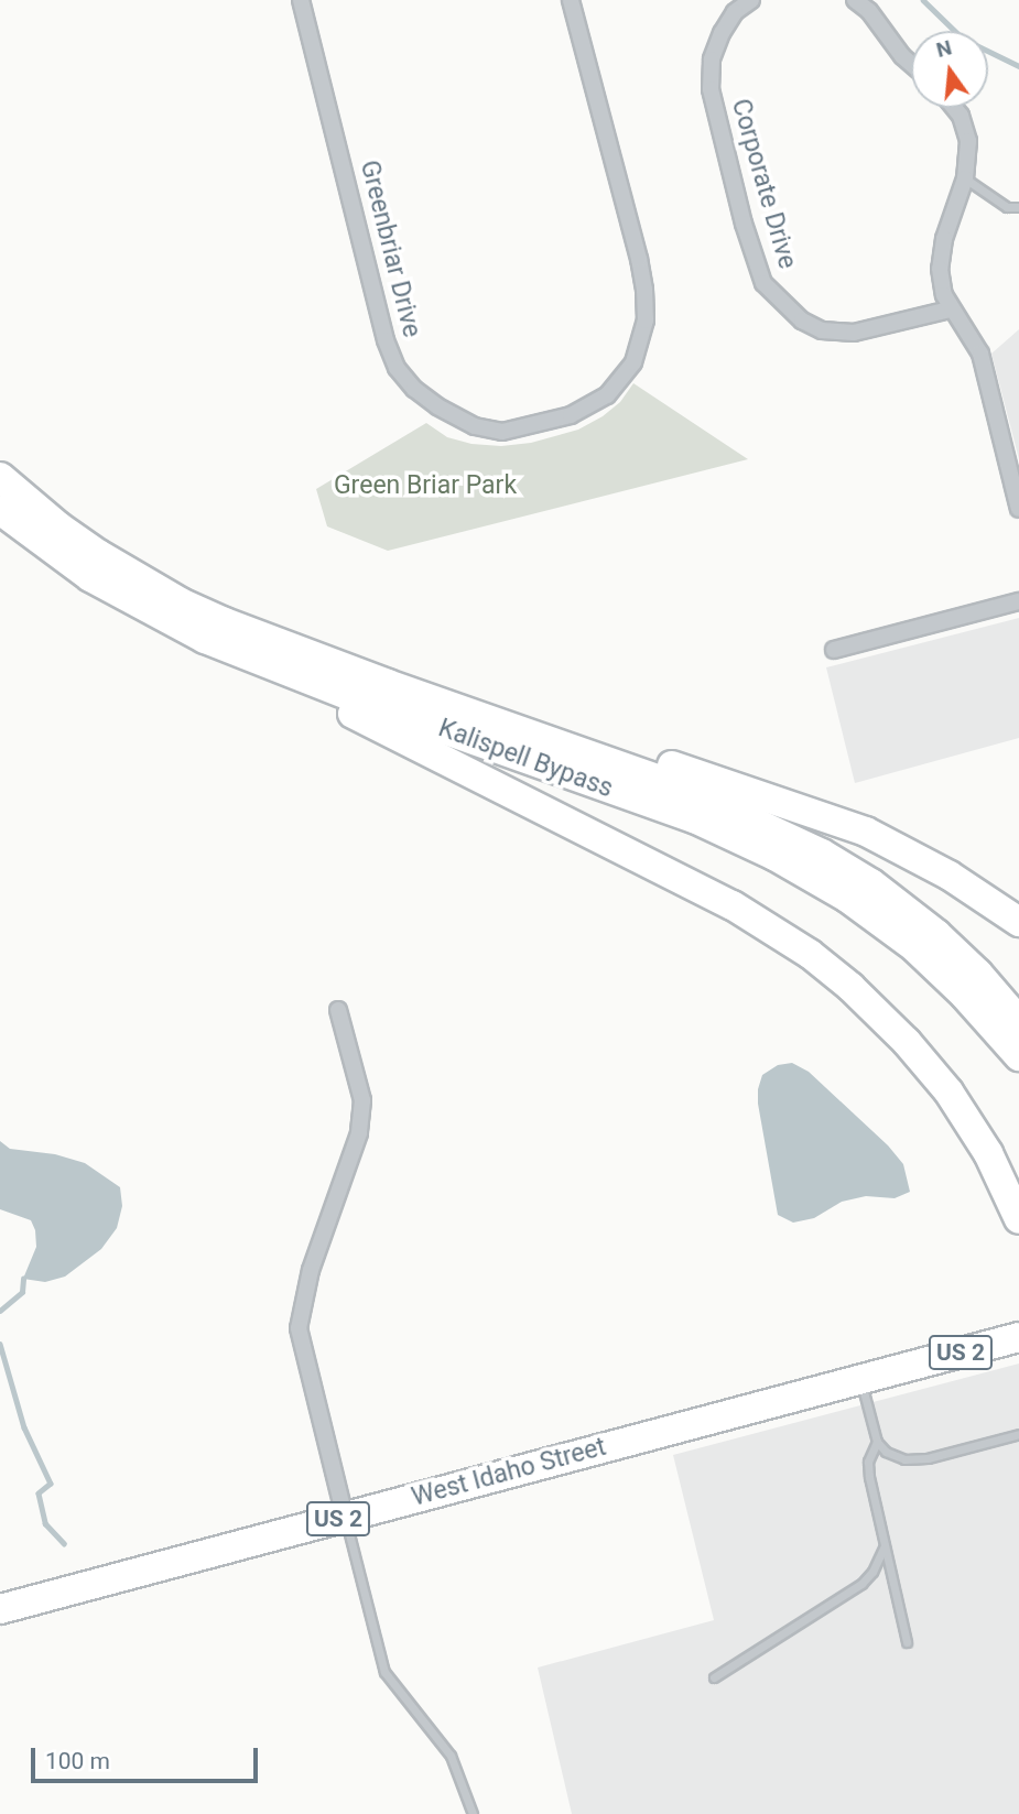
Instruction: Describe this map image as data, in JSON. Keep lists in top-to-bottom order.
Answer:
{
  "streets": {
    "highway": ["Kalispell Bypass", "US 2", "West Idaho Street"],
    "street": ["Corporate Drive", "Greenbriar Drive"]
  },
  "parks": ["Green Briar Park"],
  "scale_bar": "100 m",
  "north": "top"
}
